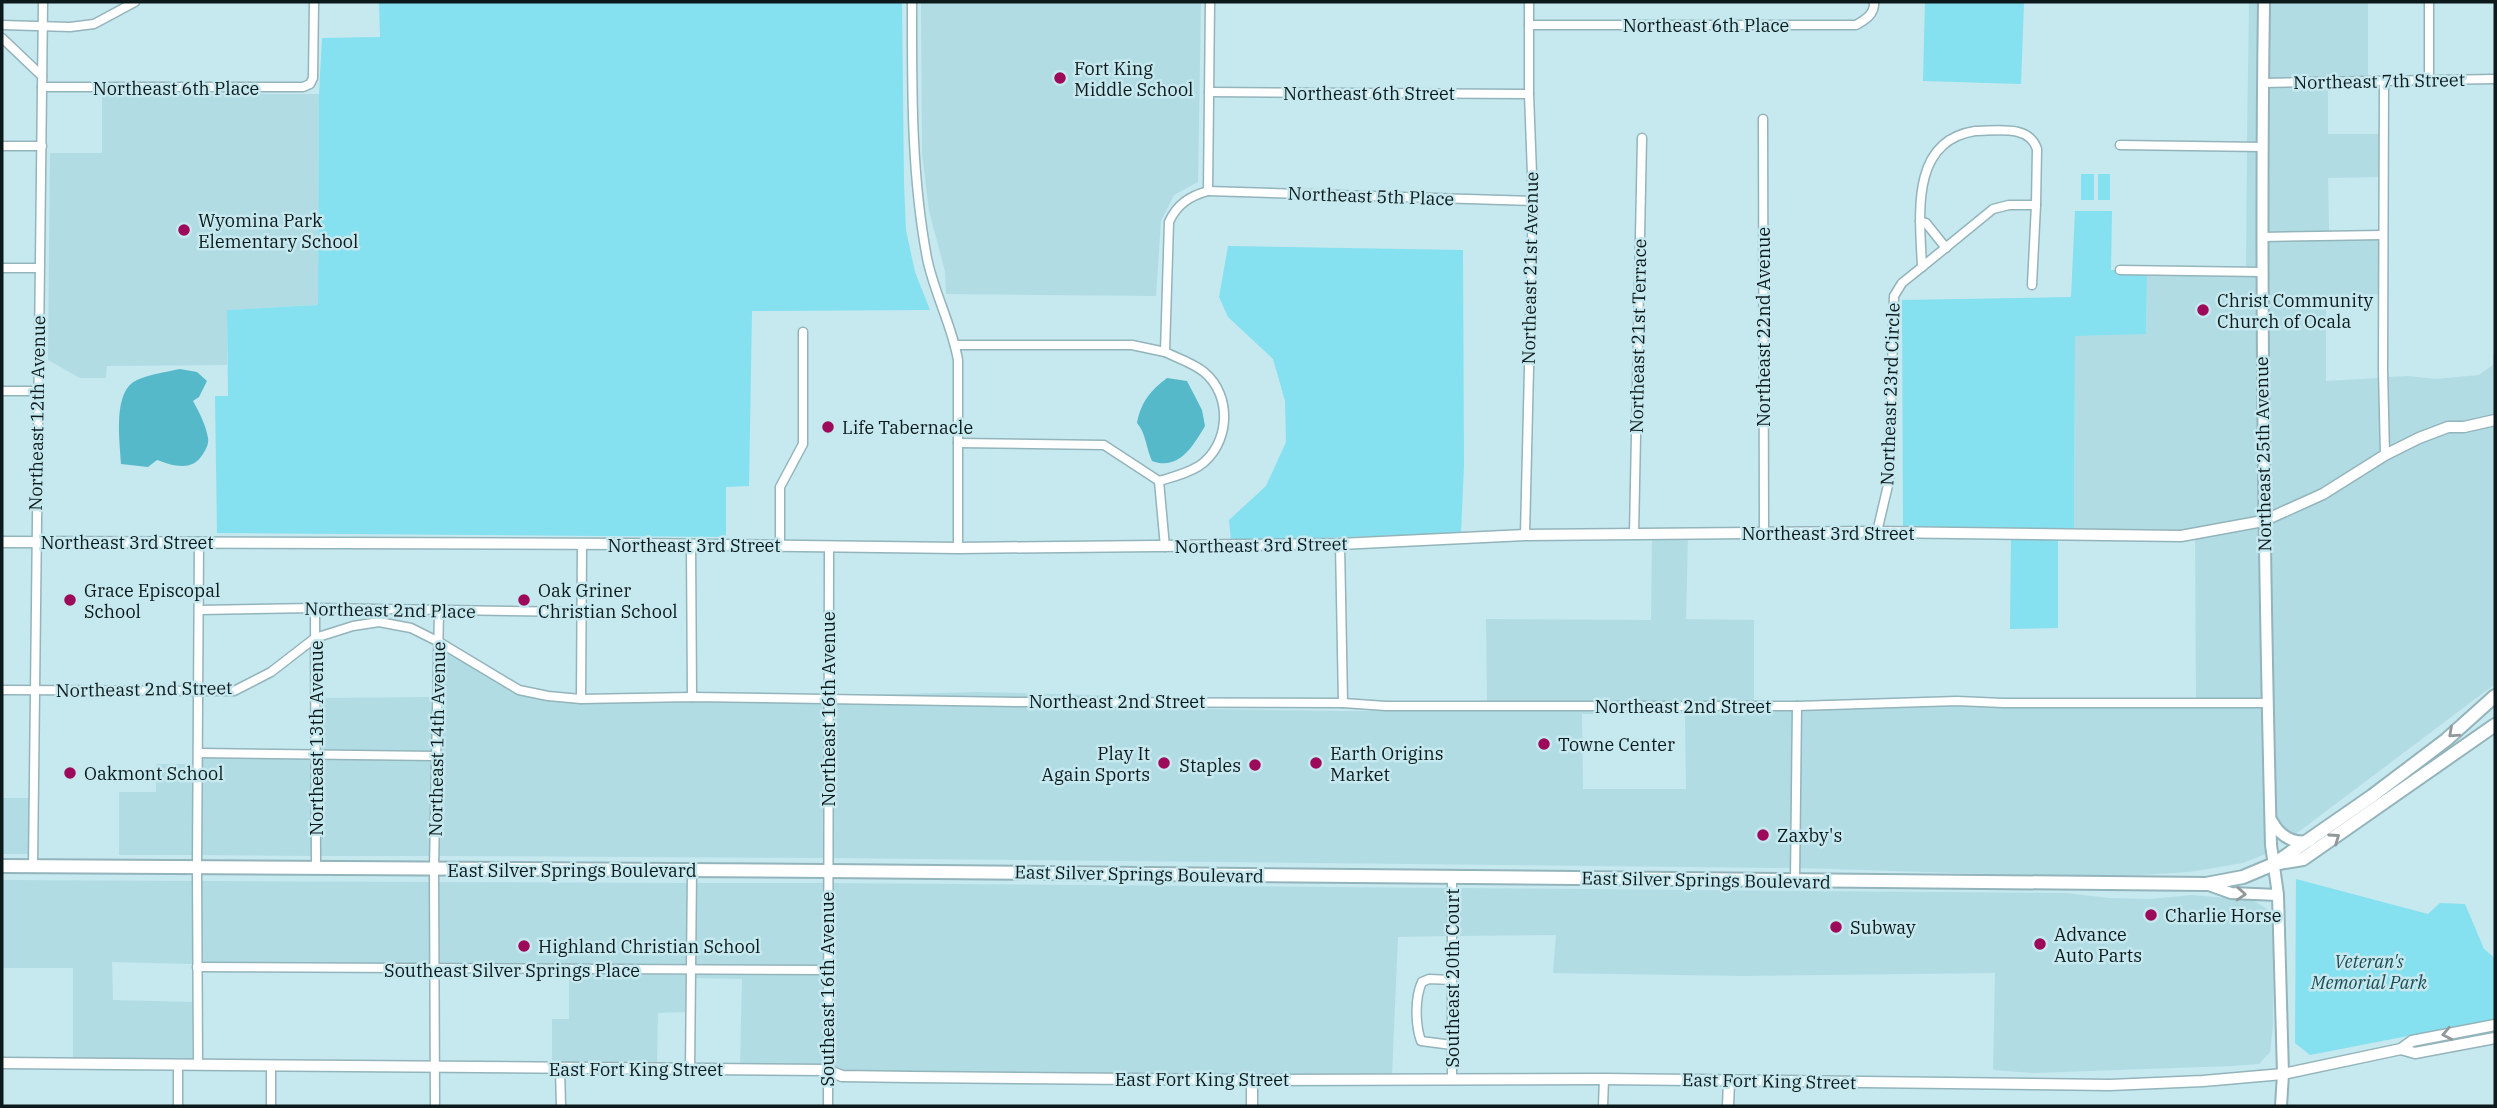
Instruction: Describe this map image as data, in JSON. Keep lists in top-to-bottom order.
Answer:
{
  "streets": {
    "main road": ["Northeast 25th Avenue", "East Silver Springs Boulevard"],
    "street": [
      "Northeast 6th Place",
      "Northeast 7th Street",
      "Northeast 6th Street",
      "Northeast 5th Place",
      "Northeast 21st Avenue",
      "Northeast 22nd Avenue",
      "Northeast 21st Terrace",
      "Northeast 23rd Circle",
      "Northeast 12th Avenue",
      "Northeast 3rd Street",
      "Northeast 2nd Place",
      "Northeast 2nd Street",
      "Northeast 16th Avenue",
      "Northeast 13th Avenue",
      "Northeast 14th Avenue",
      "Southeast Silver Springs Place",
      "Southeast 20th Court",
      "Southeast 16th Avenue",
      "East Fort King Street"
    ]
  },
  "crossings": [
    ["Northeast 6th Place", "Northeast 21st Avenue"],
    ["Northeast 6th Place", "Northeast 12th Avenue"],
    ["Northeast 7th Street", "Northeast 25th Avenue"],
    ["Northeast 6th Street", "Northeast 21st Avenue"],
    ["Northeast 5th Place", "Northeast 21st Avenue"],
    ["Northeast 21st Avenue", "Northeast 3rd Street"],
    ["Northeast 22nd Avenue", "Northeast 3rd Street"],
    ["Northeast 21st Terrace", "Northeast 3rd Street"],
    ["Northeast 23rd Circle", "Northeast 3rd Street"],
    ["Northeast 12th Avenue", "Northeast 3rd Street"],
    ["Northeast 12th Avenue", "Northeast 2nd Street"],
    ["Northeast 12th Avenue", "East Silver Springs Boulevard"],
    ["Northeast 25th Avenue", "Northeast 3rd Street"],
    ["Northeast 25th Avenue", "Northeast 2nd Street"],
    ["Northeast 25th Avenue", "East Silver Springs Boulevard"],
    ["Northeast 25th Avenue", "East Fort King Street"],
    ["Northeast 3rd Street", "Northeast 16th Avenue"],
    ["Northeast 2nd Place", "Northeast 13th Avenue"],
    ["Northeast 2nd Place", "Northeast 14th Avenue"],
    ["Northeast 2nd Street", "Northeast 16th Avenue"],
    ["Northeast 2nd Street", "Northeast 13th Avenue"],
    ["Northeast 2nd Street", "Northeast 14th Avenue"],
    ["Northeast 16th Avenue", "East Silver Springs Boulevard"],
    ["Northeast 16th Avenue", "Southeast 16th Avenue"],
    ["Northeast 13th Avenue", "East Silver Springs Boulevard"],
    ["Northeast 14th Avenue", "East Silver Springs Boulevard"],
    ["Northeast 14th Avenue", "Southeast Silver Springs Place"],
    ["Northeast 14th Avenue", "East Fort King Street"],
    ["East Silver Springs Boulevard", "Southeast 20th Court"],
    ["East Silver Springs Boulevard", "Southeast 16th Avenue"],
    ["Southeast Silver Springs Place", "Southeast 16th Avenue"],
    ["Southeast 20th Court", "East Fort King Street"],
    ["Southeast 16th Avenue", "East Fort King Street"]
  ],
  "parks": ["Veteran's Memorial Park"],
  "places": [
    "Fort King Middle School",
    "Wyomina Park Elementary School",
    "Christ Community Church of Ocala",
    "Life Tabernacle",
    "Grace Episcopal School",
    "Oak Griner Christian School",
    "Towne Center",
    "Play It Again Sports",
    "Earth Origins Market",
    "Staples",
    "Oakmont School",
    "Zaxby's",
    "Charlie Horse",
    "Subway",
    "Advance Auto Parts",
    "Highland Christian School"
  ]
}
